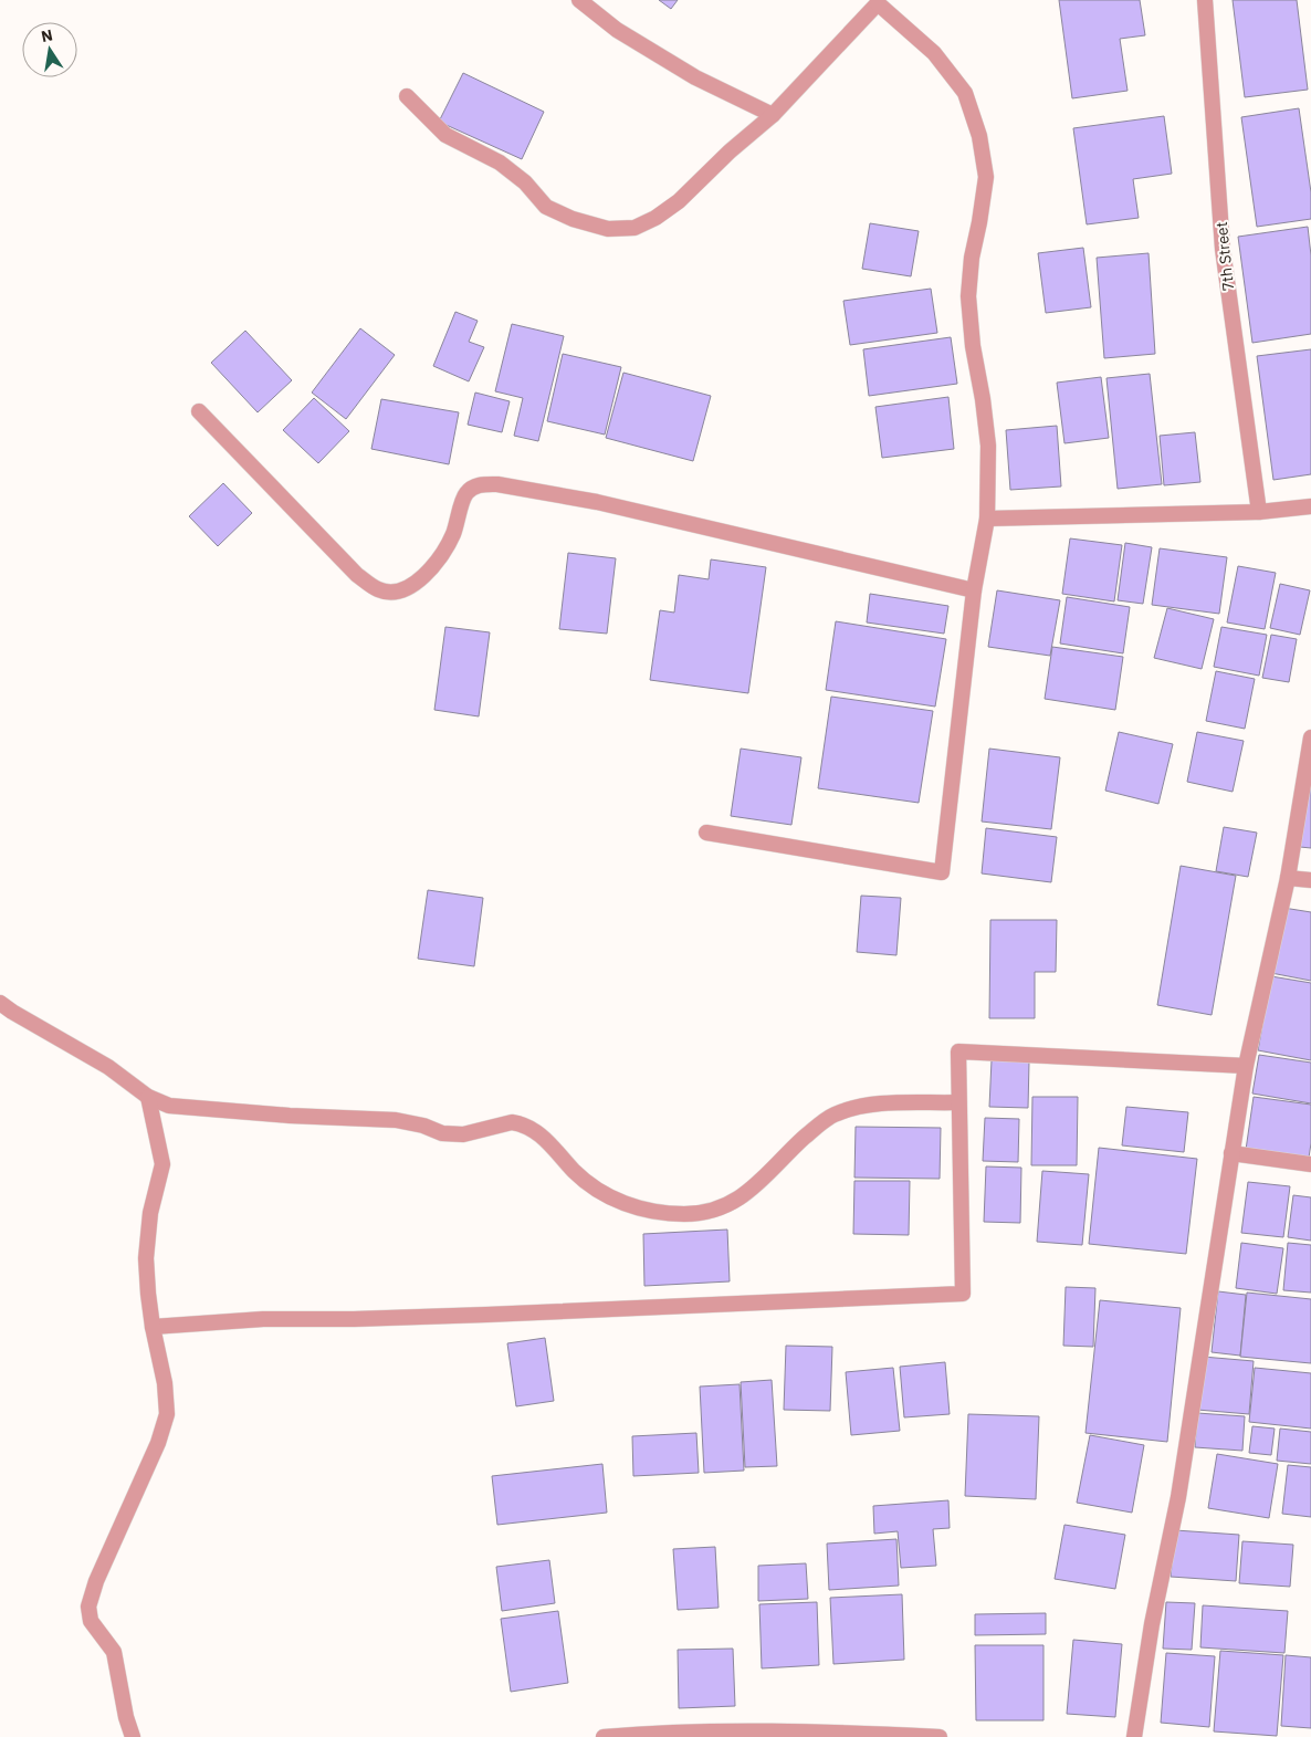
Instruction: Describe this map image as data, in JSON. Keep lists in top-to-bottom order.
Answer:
{
  "streets": {
    "street": ["7th Street"]
  },
  "north": "top"
}
